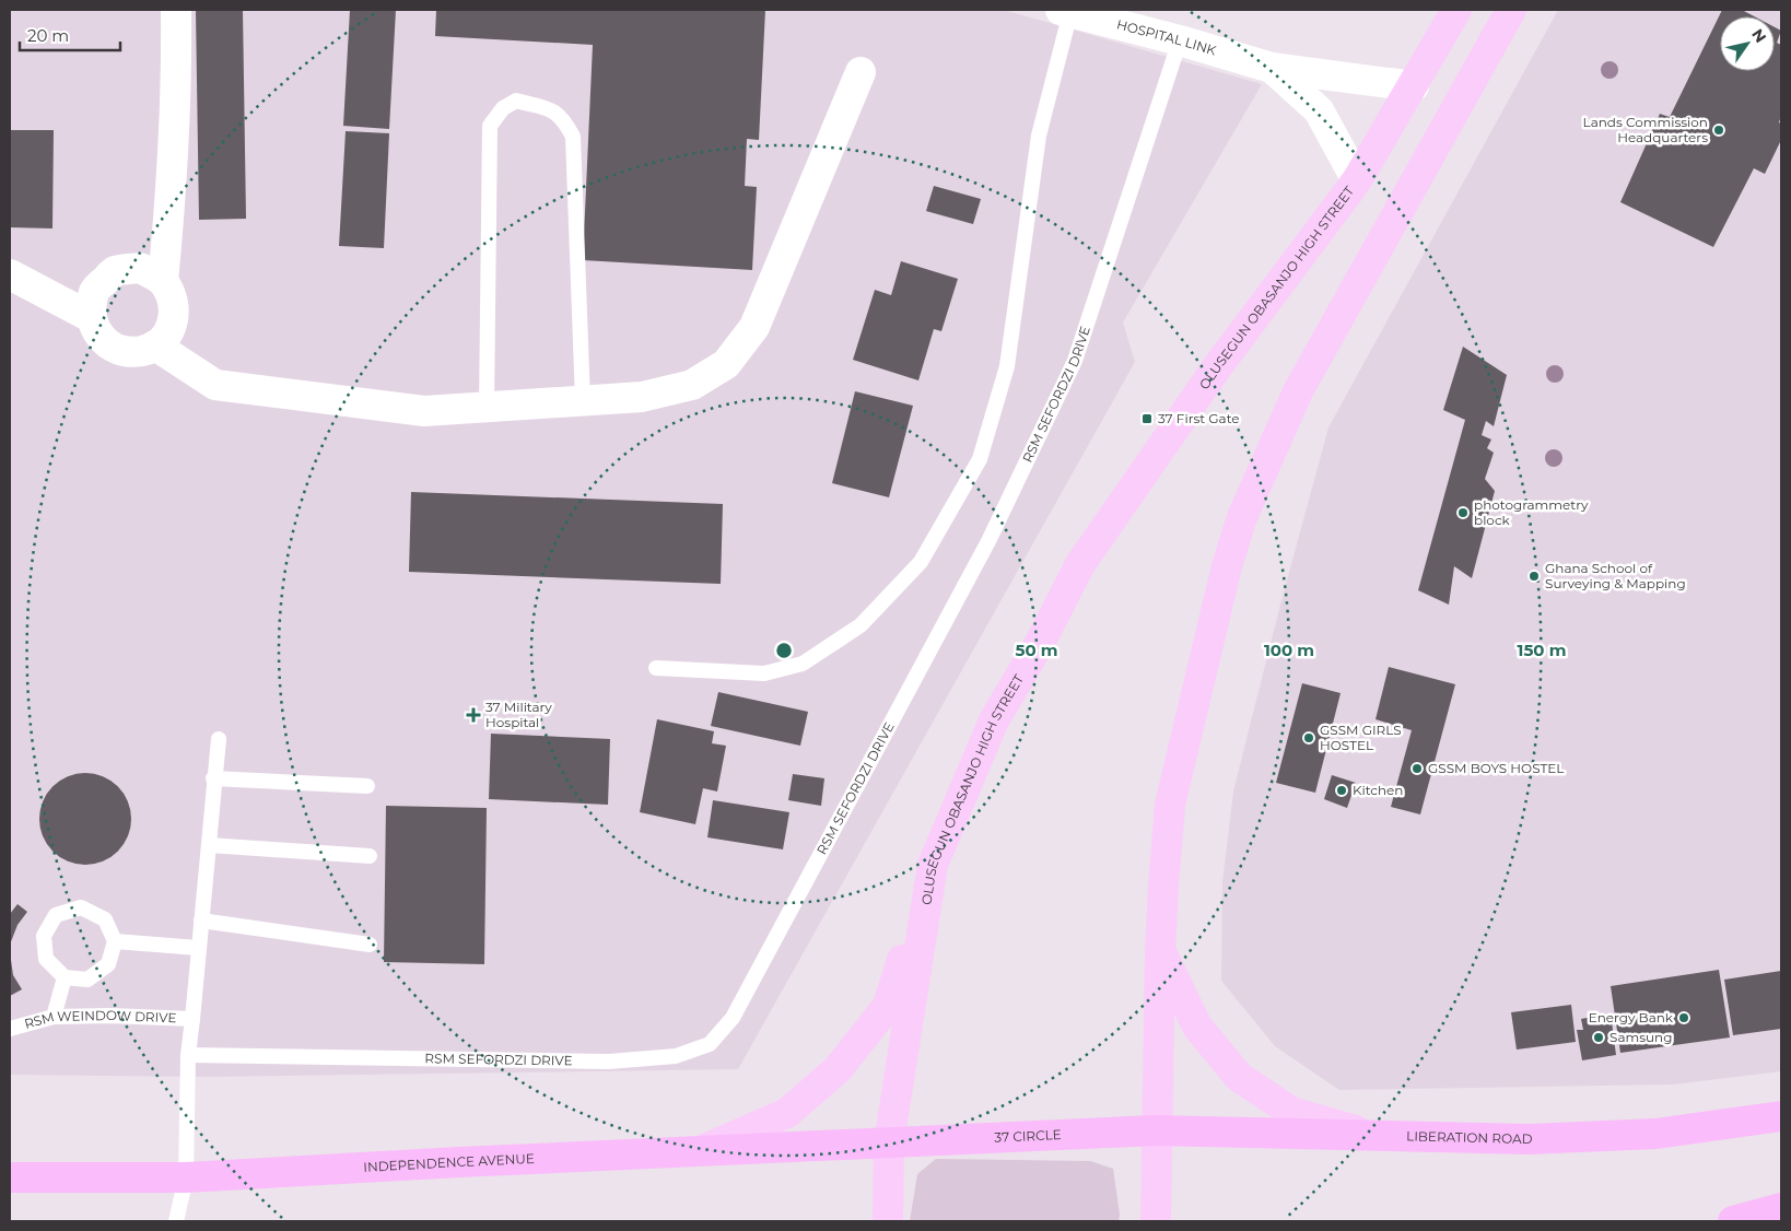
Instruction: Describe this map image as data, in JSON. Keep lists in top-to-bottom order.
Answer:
{
  "streets": {
    "highway": ["37 CIRCLE", "LIBERATION ROAD", "INDEPENDENCE AVENUE"],
    "main road": ["OLUSEGUN OBASANJO HIGH STREET"],
    "street": ["HOSPITAL LINK"],
    "lane": ["RSM SEFORDZI DRIVE", "RSM WEINDOW DRIVE"]
  },
  "crossings": [
    ["HOSPITAL LINK", "OLUSEGUN OBASANJO HIGH STREET"],
    ["HOSPITAL LINK", "RSM SEFORDZI DRIVE"],
    ["OLUSEGUN OBASANJO HIGH STREET", "37 CIRCLE"],
    ["OLUSEGUN OBASANJO HIGH STREET", "INDEPENDENCE AVENUE"],
    ["37 CIRCLE", "LIBERATION ROAD"],
    ["37 CIRCLE", "INDEPENDENCE AVENUE"]
  ],
  "places": {
    "other": [
      "Lands Commission Headquarters",
      "photogrammetry block",
      "Ghana School of Surveying & Mapping",
      "GSSM GIRLS HOSTEL",
      "GSSM BOYS HOSTEL",
      "Kitchen",
      "Energy Bank",
      "Samsung"
    ],
    "transit": ["37 First Gate"],
    "health": ["37 Military Hospital"]
  },
  "scale_bar": "20 m",
  "north": "top right",
  "rings": ["50 m", "100 m", "150 m"]
}
